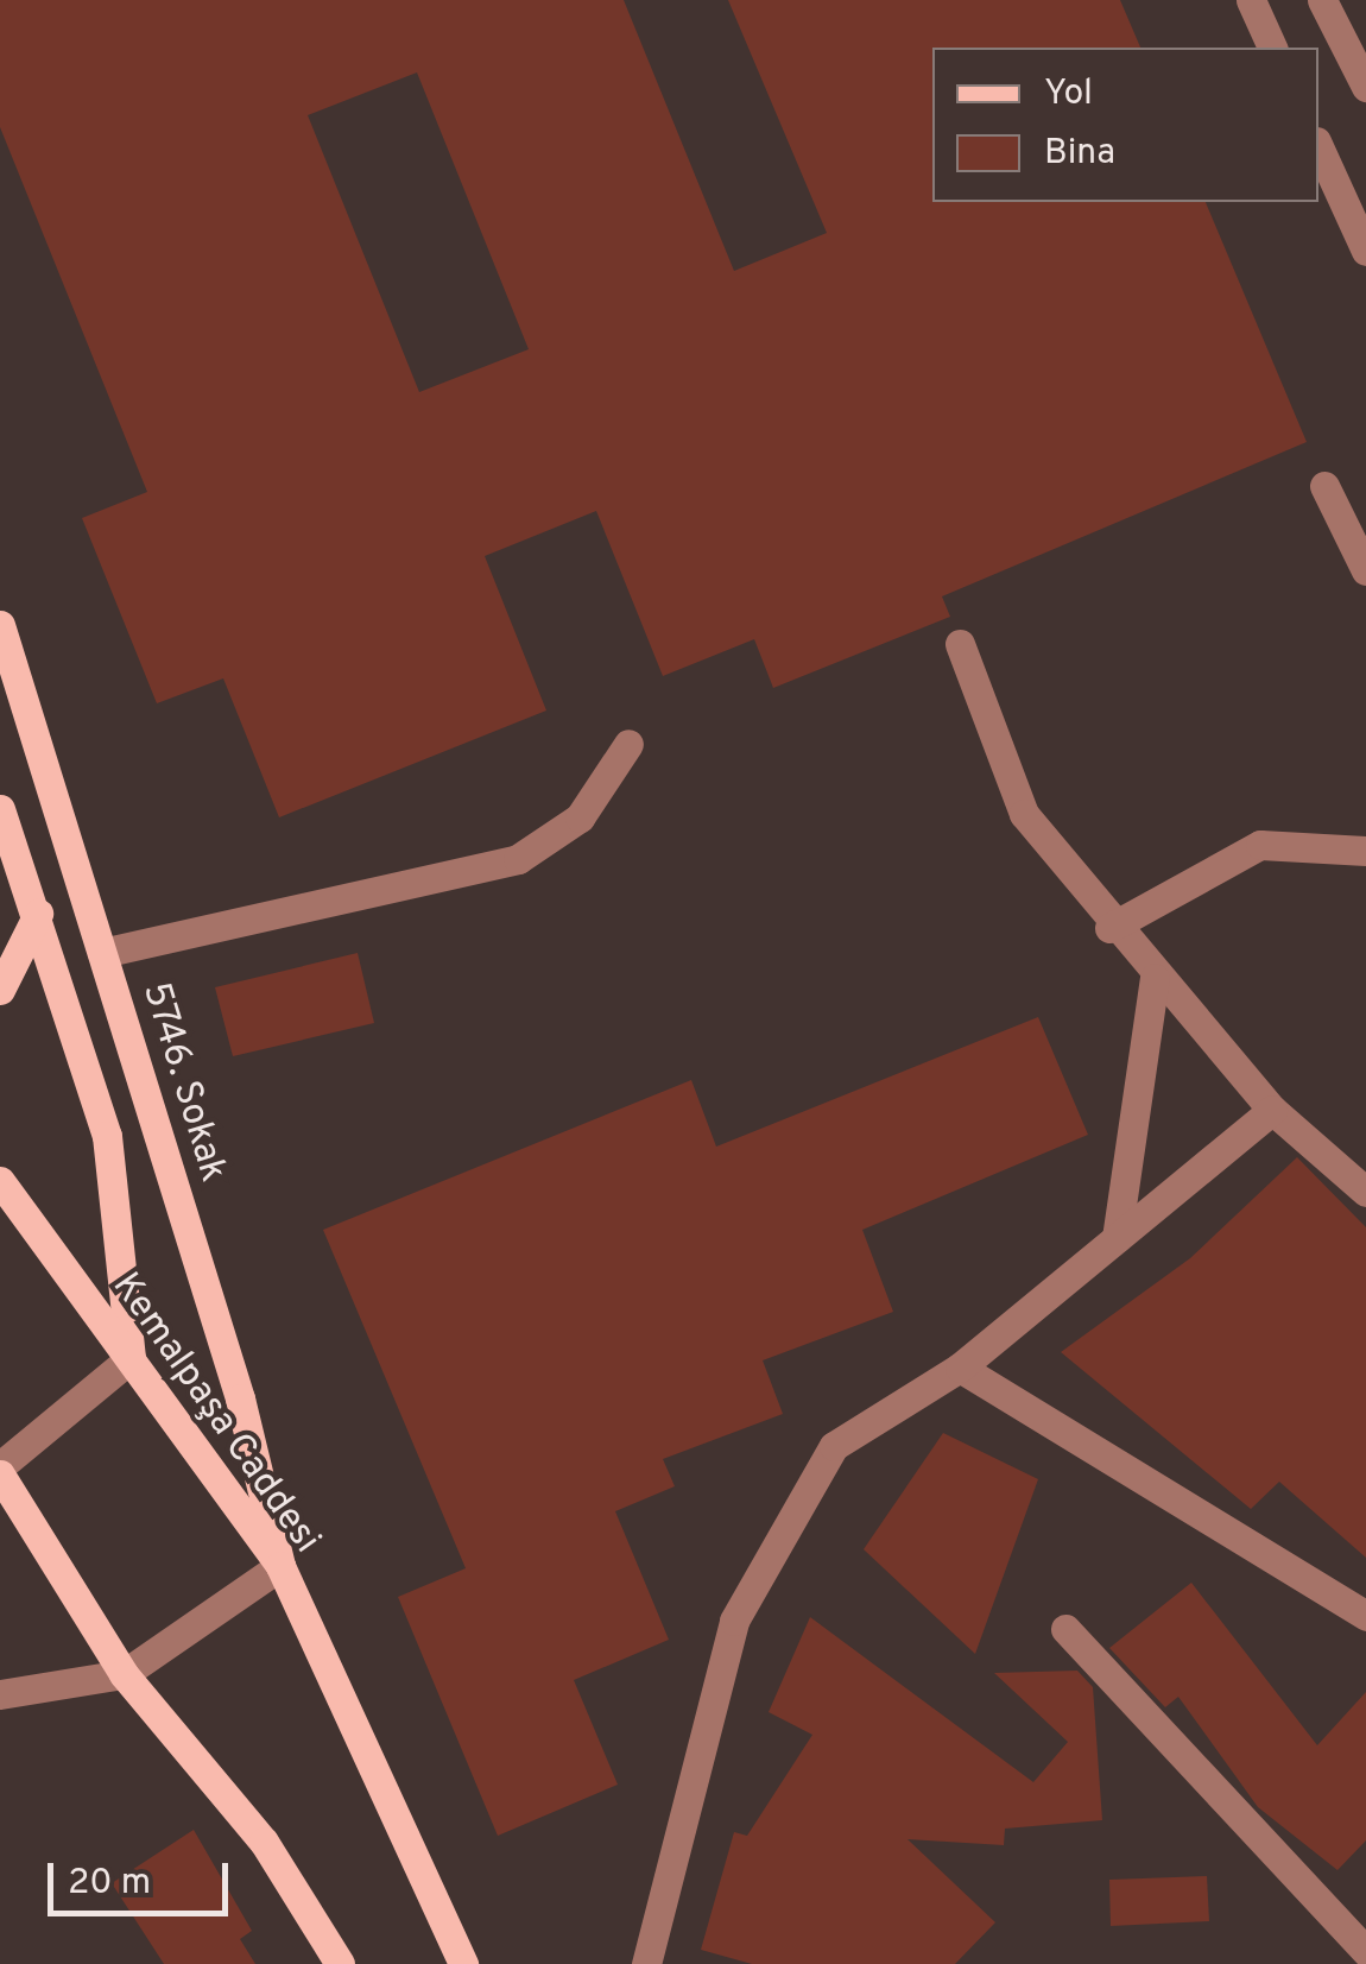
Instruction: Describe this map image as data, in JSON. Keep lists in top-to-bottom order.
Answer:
{
  "streets": {
    "main road": ["5746. Sokak", "Kemalpaşa Caddesi"]
  },
  "crossings": [
    ["5746. Sokak", "Kemalpaşa Caddesi"]
  ],
  "legend": ["Yol", "Bina"],
  "scale_bar": "20 m"
}
